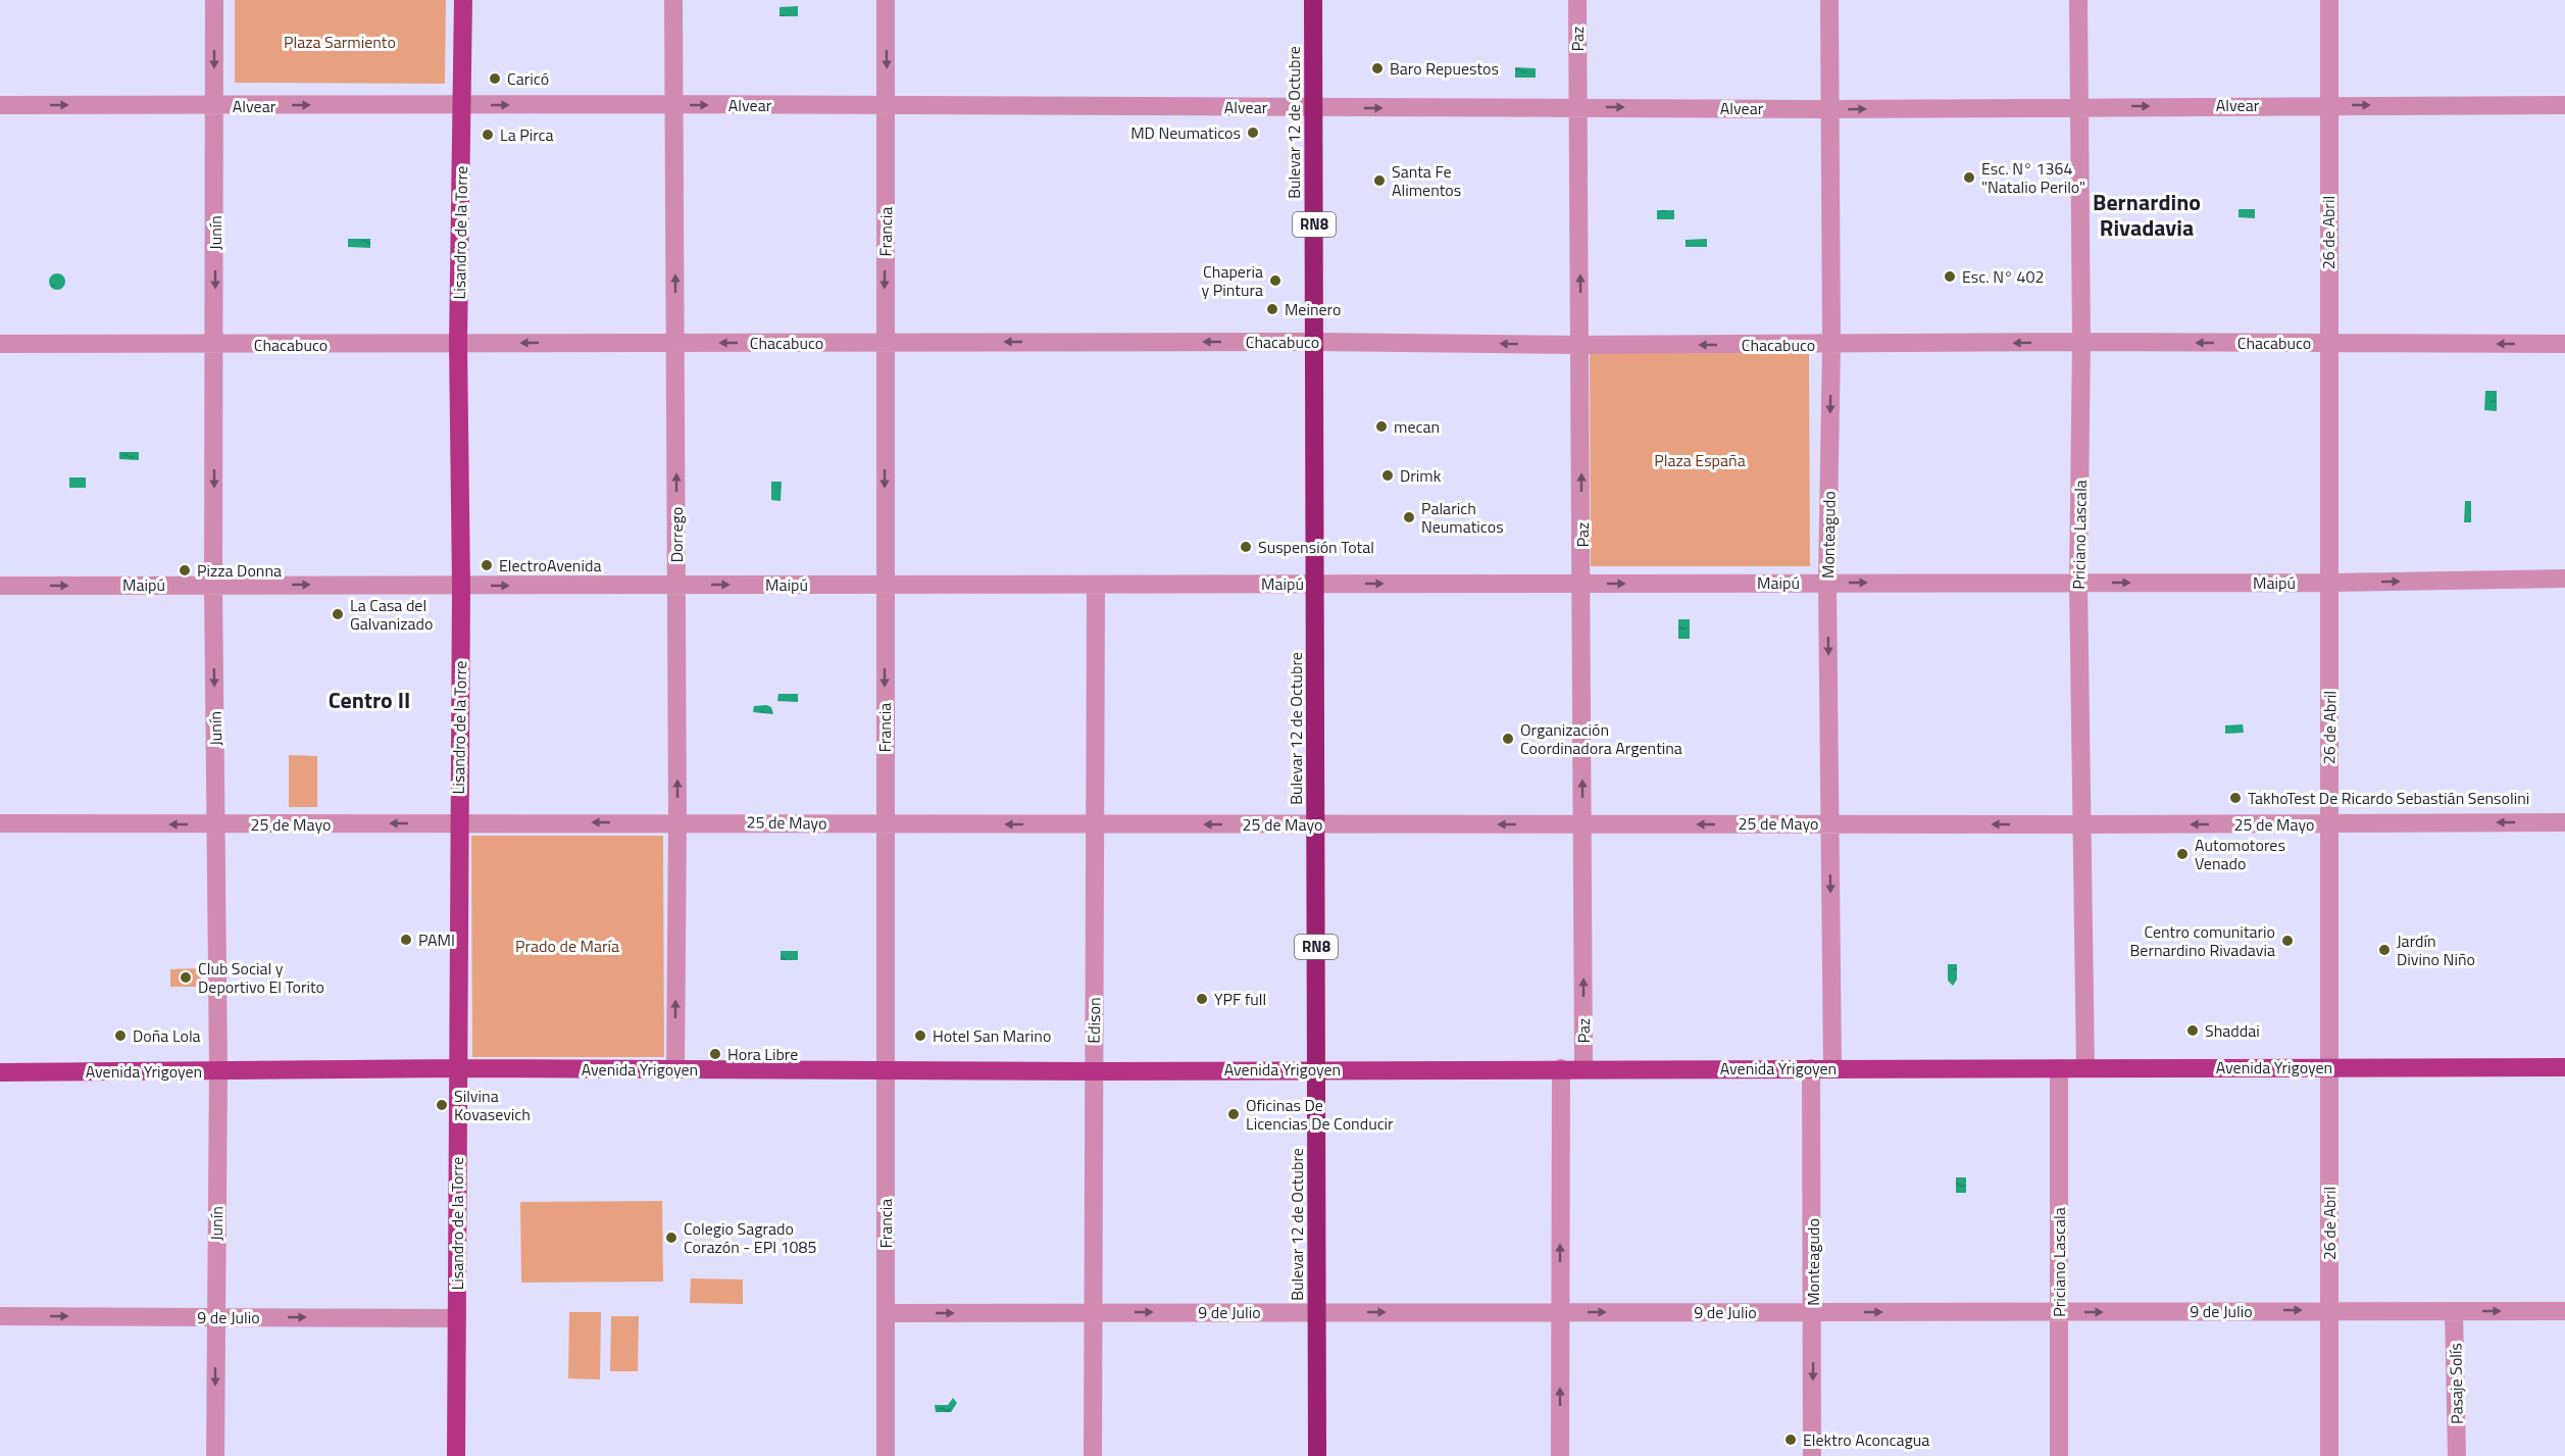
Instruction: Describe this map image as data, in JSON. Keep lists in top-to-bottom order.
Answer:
{
  "streets": {
    "highway": ["Bulevar 12 de Octubre", "RN8"],
    "main road": ["Lisandro de la Torre", "Avenida Yrigoyen"],
    "street": [
      "Paz",
      "Alvear",
      "Francia",
      "Junín",
      "26 de Abril",
      "Chacabuco",
      "Dorrego",
      "Monteagudo",
      "Priciano Lascala",
      "Maipú",
      "25 de Mayo",
      "Edison",
      "9 de Julio",
      "Pasaje Solís"
    ]
  },
  "crossings": [
    ["Paz", "Alvear"],
    ["Paz", "Chacabuco"],
    ["Paz", "Maipú"],
    ["Paz", "25 de Mayo"],
    ["Paz", "Avenida Yrigoyen"],
    ["Alvear", "Bulevar 12 de Octubre"],
    ["Alvear", "Francia"],
    ["Alvear", "Junín"],
    ["Alvear", "Lisandro de la Torre"],
    ["Alvear", "26 de Abril"],
    ["Alvear", "Dorrego"],
    ["Alvear", "Monteagudo"],
    ["Alvear", "Priciano Lascala"],
    ["Bulevar 12 de Octubre", "Chacabuco"],
    ["Bulevar 12 de Octubre", "Maipú"],
    ["Bulevar 12 de Octubre", "25 de Mayo"],
    ["Bulevar 12 de Octubre", "Avenida Yrigoyen"],
    ["Bulevar 12 de Octubre", "9 de Julio"],
    ["Francia", "Chacabuco"],
    ["Francia", "Maipú"],
    ["Francia", "25 de Mayo"],
    ["Francia", "Avenida Yrigoyen"],
    ["Francia", "9 de Julio"],
    ["Junín", "Chacabuco"],
    ["Junín", "Maipú"],
    ["Junín", "25 de Mayo"],
    ["Junín", "Avenida Yrigoyen"],
    ["Junín", "9 de Julio"],
    ["Lisandro de la Torre", "Chacabuco"],
    ["Lisandro de la Torre", "Maipú"],
    ["Lisandro de la Torre", "25 de Mayo"],
    ["Lisandro de la Torre", "Avenida Yrigoyen"],
    ["Lisandro de la Torre", "9 de Julio"],
    ["26 de Abril", "Chacabuco"],
    ["26 de Abril", "Maipú"],
    ["26 de Abril", "25 de Mayo"],
    ["26 de Abril", "Avenida Yrigoyen"],
    ["26 de Abril", "9 de Julio"],
    ["Chacabuco", "Dorrego"],
    ["Chacabuco", "Monteagudo"],
    ["Chacabuco", "Priciano Lascala"],
    ["Dorrego", "Maipú"],
    ["Dorrego", "25 de Mayo"],
    ["Dorrego", "Avenida Yrigoyen"],
    ["Monteagudo", "Maipú"],
    ["Monteagudo", "25 de Mayo"],
    ["Monteagudo", "Avenida Yrigoyen"],
    ["Monteagudo", "9 de Julio"],
    ["Priciano Lascala", "Maipú"],
    ["Priciano Lascala", "25 de Mayo"],
    ["Priciano Lascala", "Avenida Yrigoyen"],
    ["Priciano Lascala", "9 de Julio"],
    ["Maipú", "Edison"],
    ["25 de Mayo", "Edison"],
    ["Edison", "Avenida Yrigoyen"],
    ["Edison", "9 de Julio"],
    ["9 de Julio", "Pasaje Solís"]
  ],
  "one_way": [
    "Paz",
    "Alvear",
    "Francia",
    "Junín",
    "Chacabuco",
    "Dorrego",
    "Monteagudo",
    "Maipú",
    "25 de Mayo",
    "9 de Julio"
  ],
  "districts": ["Bernardino Rivadavia", "Centro II"],
  "parks": ["Plaza Sarmiento", "Plaza España", "Prado de María"],
  "places": [
    "Baro Repuestos",
    "Caricó",
    "MD Neumaticos",
    "La Pirca",
    "Esc. N° 1364 \"Natalio Perilo\"",
    "Santa Fe Alimentos",
    "Esc. N° 402",
    "Chaperia y Pintura",
    "Meinero",
    "mecan",
    "Drimk",
    "Palarich Neumaticos",
    "Suspensión Total",
    "ElectroAvenida",
    "Pizza Donna",
    "La Casa del Galvanizado",
    "Organización Coordinadora Argentina",
    "TakhoTest De Ricardo Sebastián Sensolini",
    "Automotores Venado",
    "PAMI",
    "Centro comunitario Bernardino Rivadavia",
    "Jardín Divino Niño",
    "Club Social y Deportivo El Torito",
    "YPF full",
    "Shaddai",
    "Doña Lola",
    "Hotel San Marino",
    "Hora Libre",
    "Silvina Kovasevich",
    "Oficinas De Licencias De Conducir",
    "Colegio Sagrado Corazón - EPI 1085",
    "Elektro Aconcagua"
  ]
}
